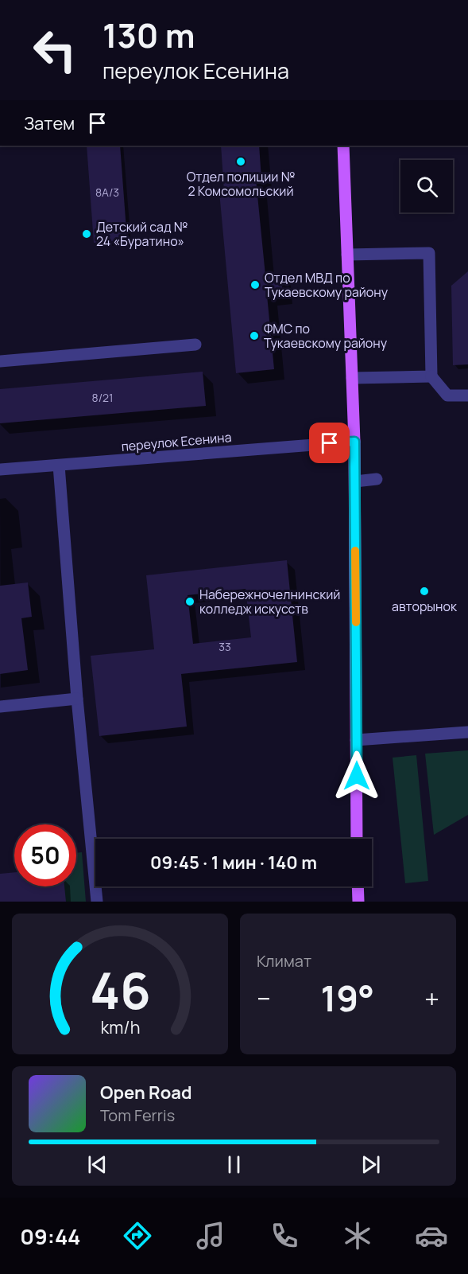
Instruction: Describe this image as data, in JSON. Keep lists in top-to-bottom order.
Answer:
{
  "streets": {
    "street": ["переулок Есенина"]
  },
  "places": [
    "Отдел полиции № 2 Комсомольский",
    "Детский сад № 24 «Буратино»",
    "Отдел МВД по Тукаевскому району",
    "ФМС по Тукаевскому району",
    "авторынок",
    "Набережночелнинский колледж искусств"
  ],
  "house_numbers": ["8А/3", "8/21", "33"],
  "page": {
    "turn": ["130 m", "переулок Есенина"],
    "then": "Затем",
    "limit": "50",
    "trip": "09:45 · 1 мин · 140 m",
    "tile": "Климат",
    "heat": ["−", "19°", "+"],
    "song": ["Open Road", "Tom Ferris"],
    "tabs": "09:44",
    "gauge": ["46", "km/h"]
  }
}
